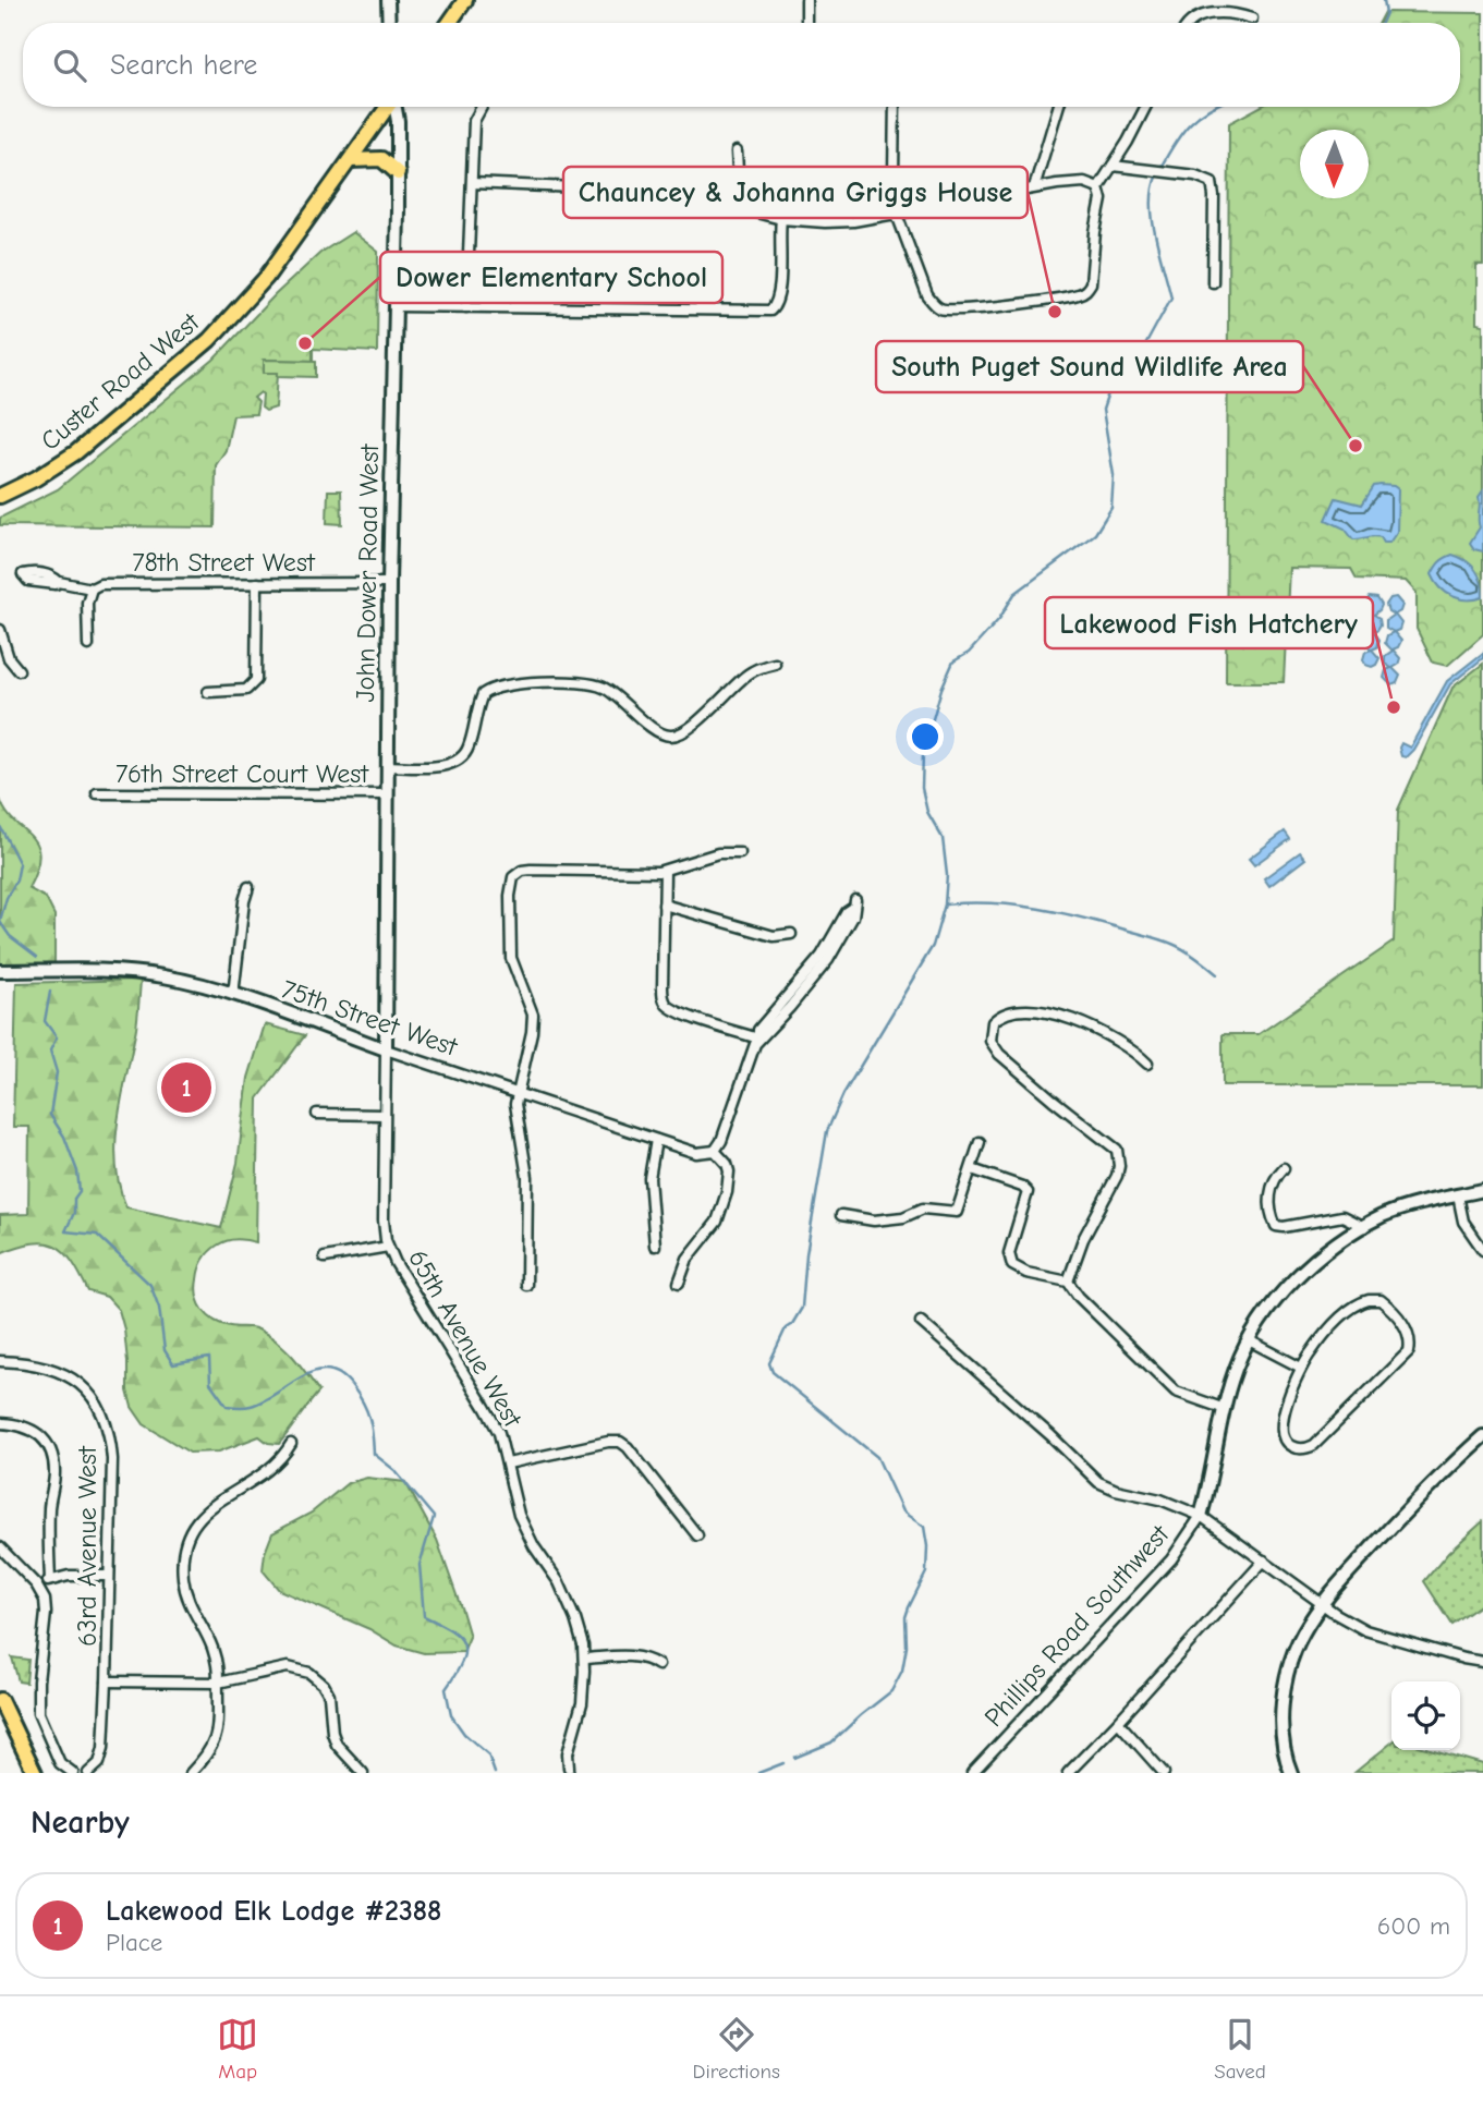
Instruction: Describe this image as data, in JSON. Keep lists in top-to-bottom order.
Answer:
{
  "streets": {
    "main road": ["Custer Road West"],
    "street": [
      "78th Street West",
      "John Dower Road West",
      "76th Street Court West",
      "75th Street West",
      "65th Avenue West",
      "63rd Avenue West",
      "Phillips Road Southwest"
    ]
  },
  "crossings": [
    ["78th Street West", "John Dower Road West"],
    ["John Dower Road West", "76th Street Court West"],
    ["John Dower Road West", "75th Street West"],
    ["John Dower Road West", "65th Avenue West"],
    ["75th Street West", "65th Avenue West"]
  ],
  "places": [
    "Chauncey & Johanna Griggs House",
    "Dower Elementary School",
    "South Puget Sound Wildlife Area",
    "Lakewood Fish Hatchery"
  ],
  "north": "bottom",
  "page": {
    "search": "Search here",
    "pins": "1",
    "heading": "Nearby",
    "list": [
      {
        "mark": "1",
        "name": "Lakewood Elk Lodge #2388",
        "note": "Place",
        "value": "600 m"
      }
    ],
    "nav": ["Map", "Directions", "Saved"]
  }
}
